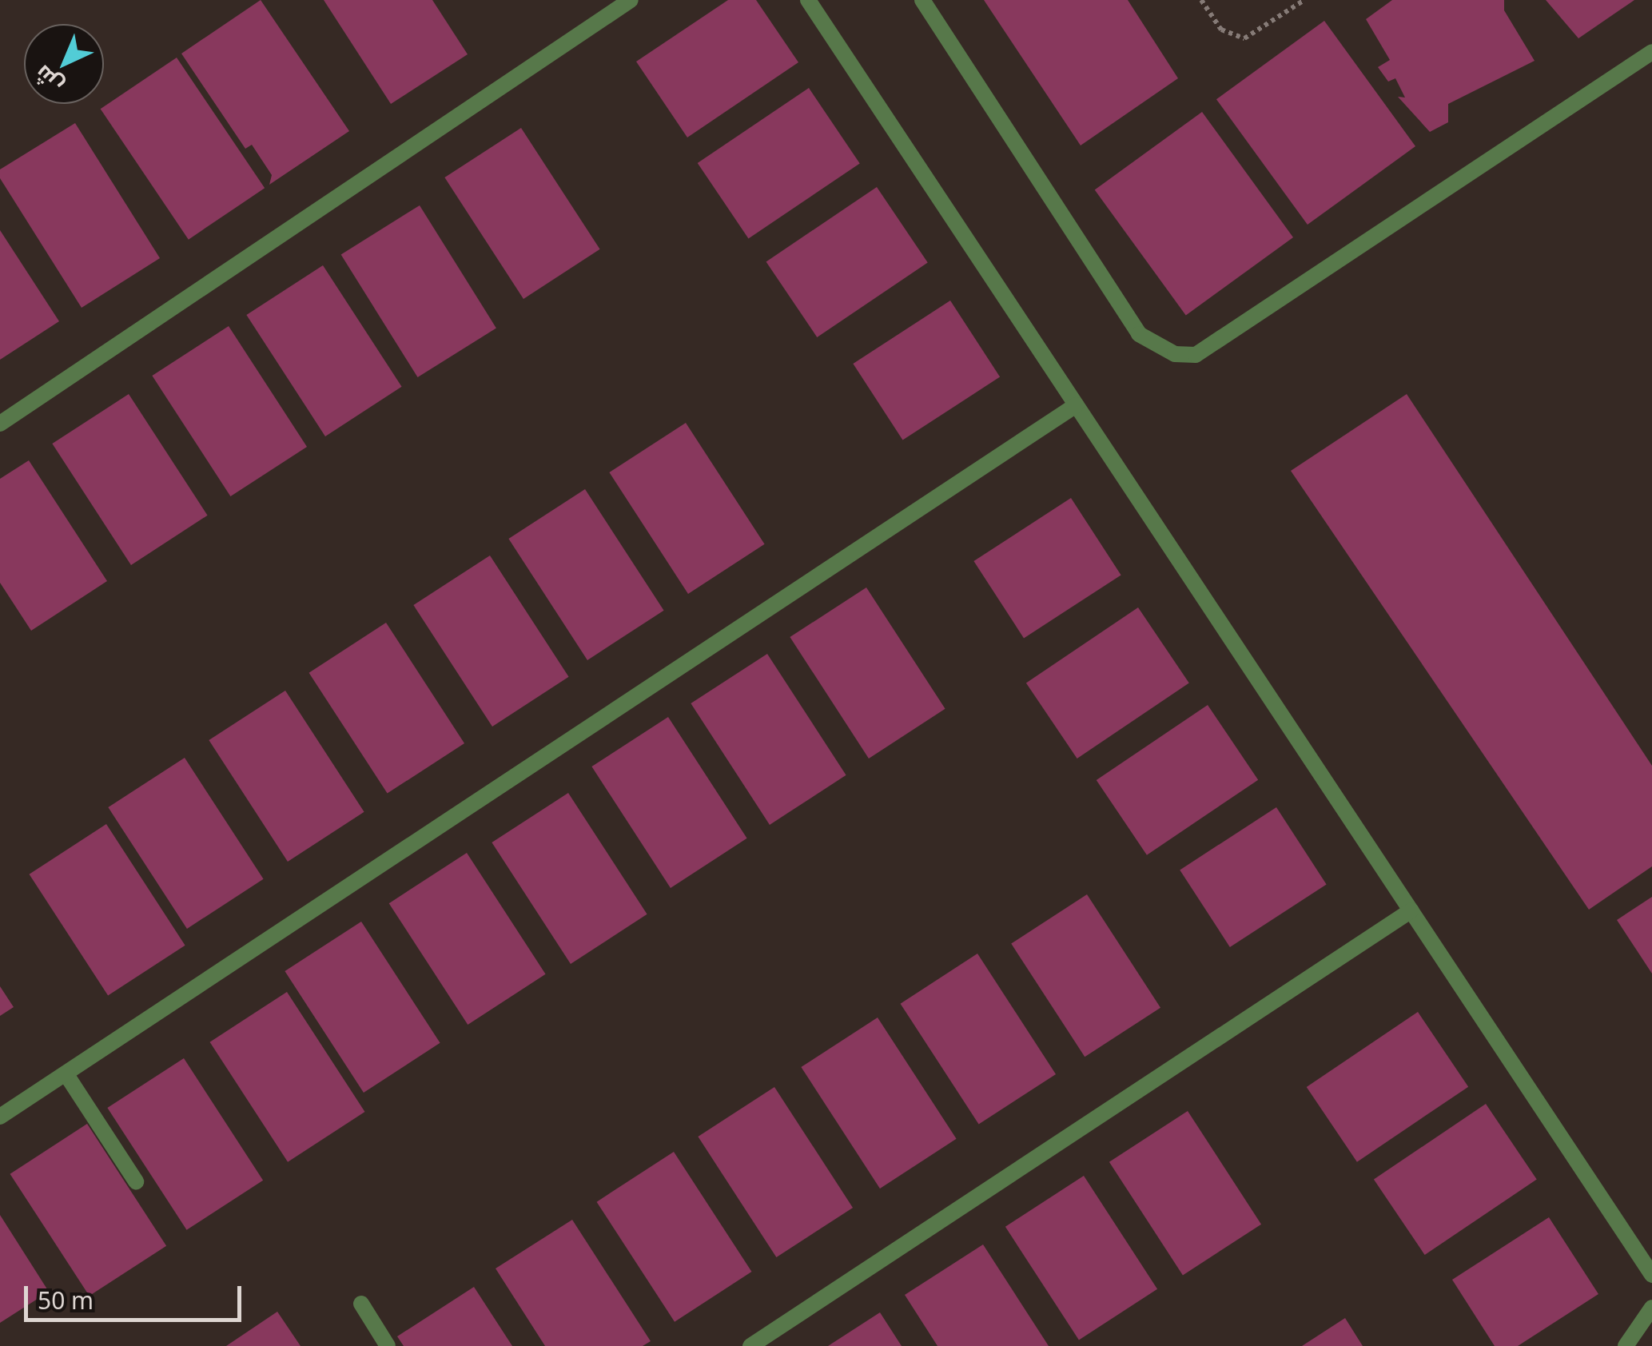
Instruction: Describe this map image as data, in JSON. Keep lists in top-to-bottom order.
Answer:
{
  "scale_bar": "50 m",
  "north": "bottom left"
}
